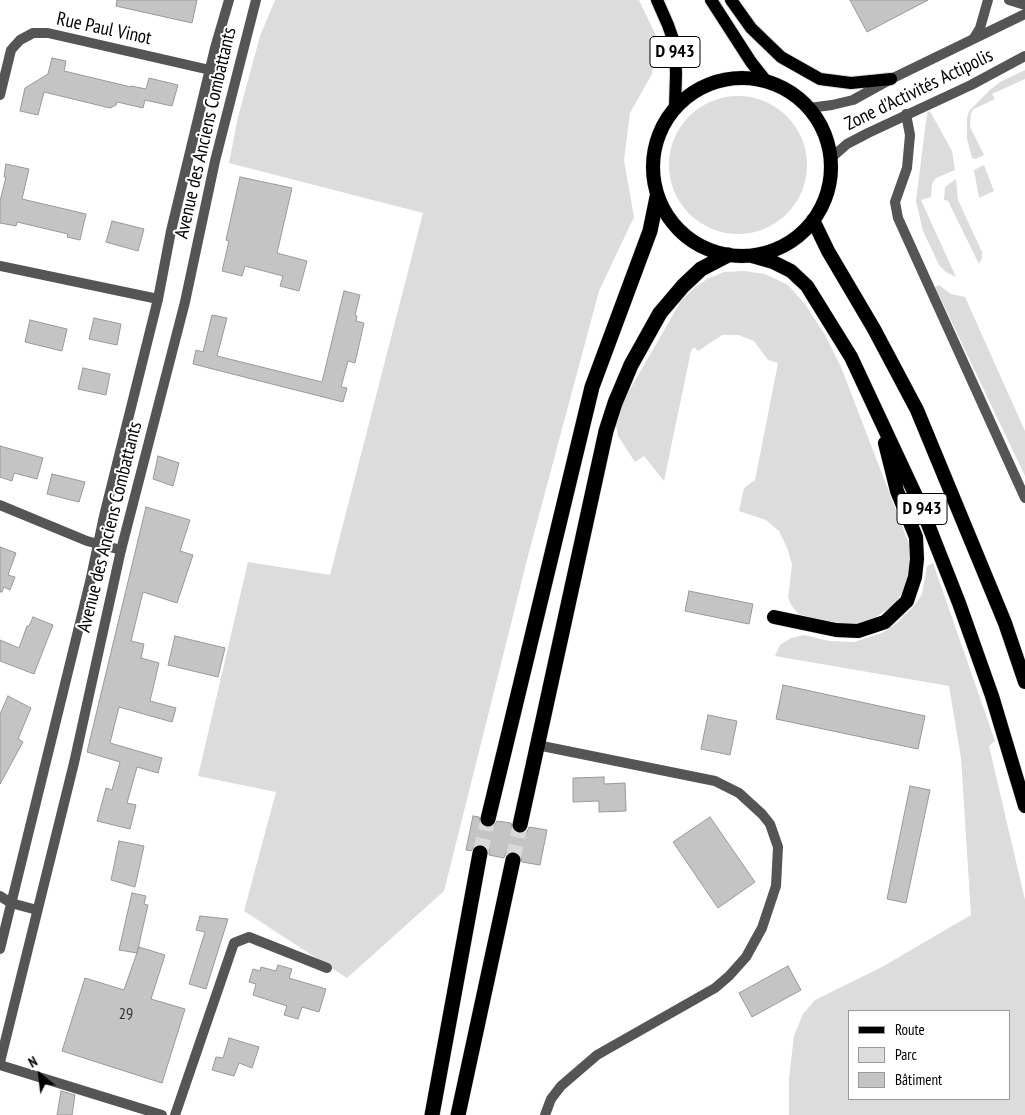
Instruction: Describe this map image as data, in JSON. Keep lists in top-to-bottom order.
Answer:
{
  "streets": {
    "highway": ["D 943"],
    "street": ["Rue Paul Vinot", "Zone d'Activités Actipolis", "Avenue des Anciens Combattants"]
  },
  "crossings": [
    ["Rue Paul Vinot", "Avenue des Anciens Combattants"],
    ["D 943", "Zone d'Activités Actipolis"]
  ],
  "house_numbers": ["29"],
  "legend": ["Route", "Parc", "Bâtiment"],
  "north": "top left"
}
